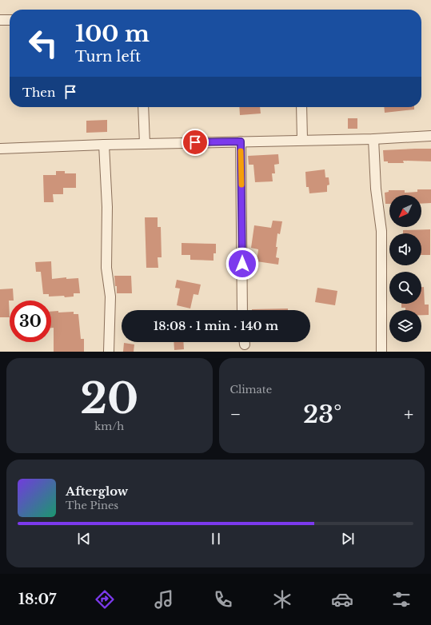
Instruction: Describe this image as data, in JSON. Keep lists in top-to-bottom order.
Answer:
{
  "north": "bottom left",
  "page": {
    "turn": ["100 m", "Turn left"],
    "then": "Then",
    "limit": "30",
    "trip": "18:08 · 1 min · 140 m",
    "tile": [
      ["20", "km/h"],
      "Climate"
    ],
    "heat": ["−", "23°", "+"],
    "song": ["Afterglow", "The Pines"],
    "tabs": "18:07"
  }
}
